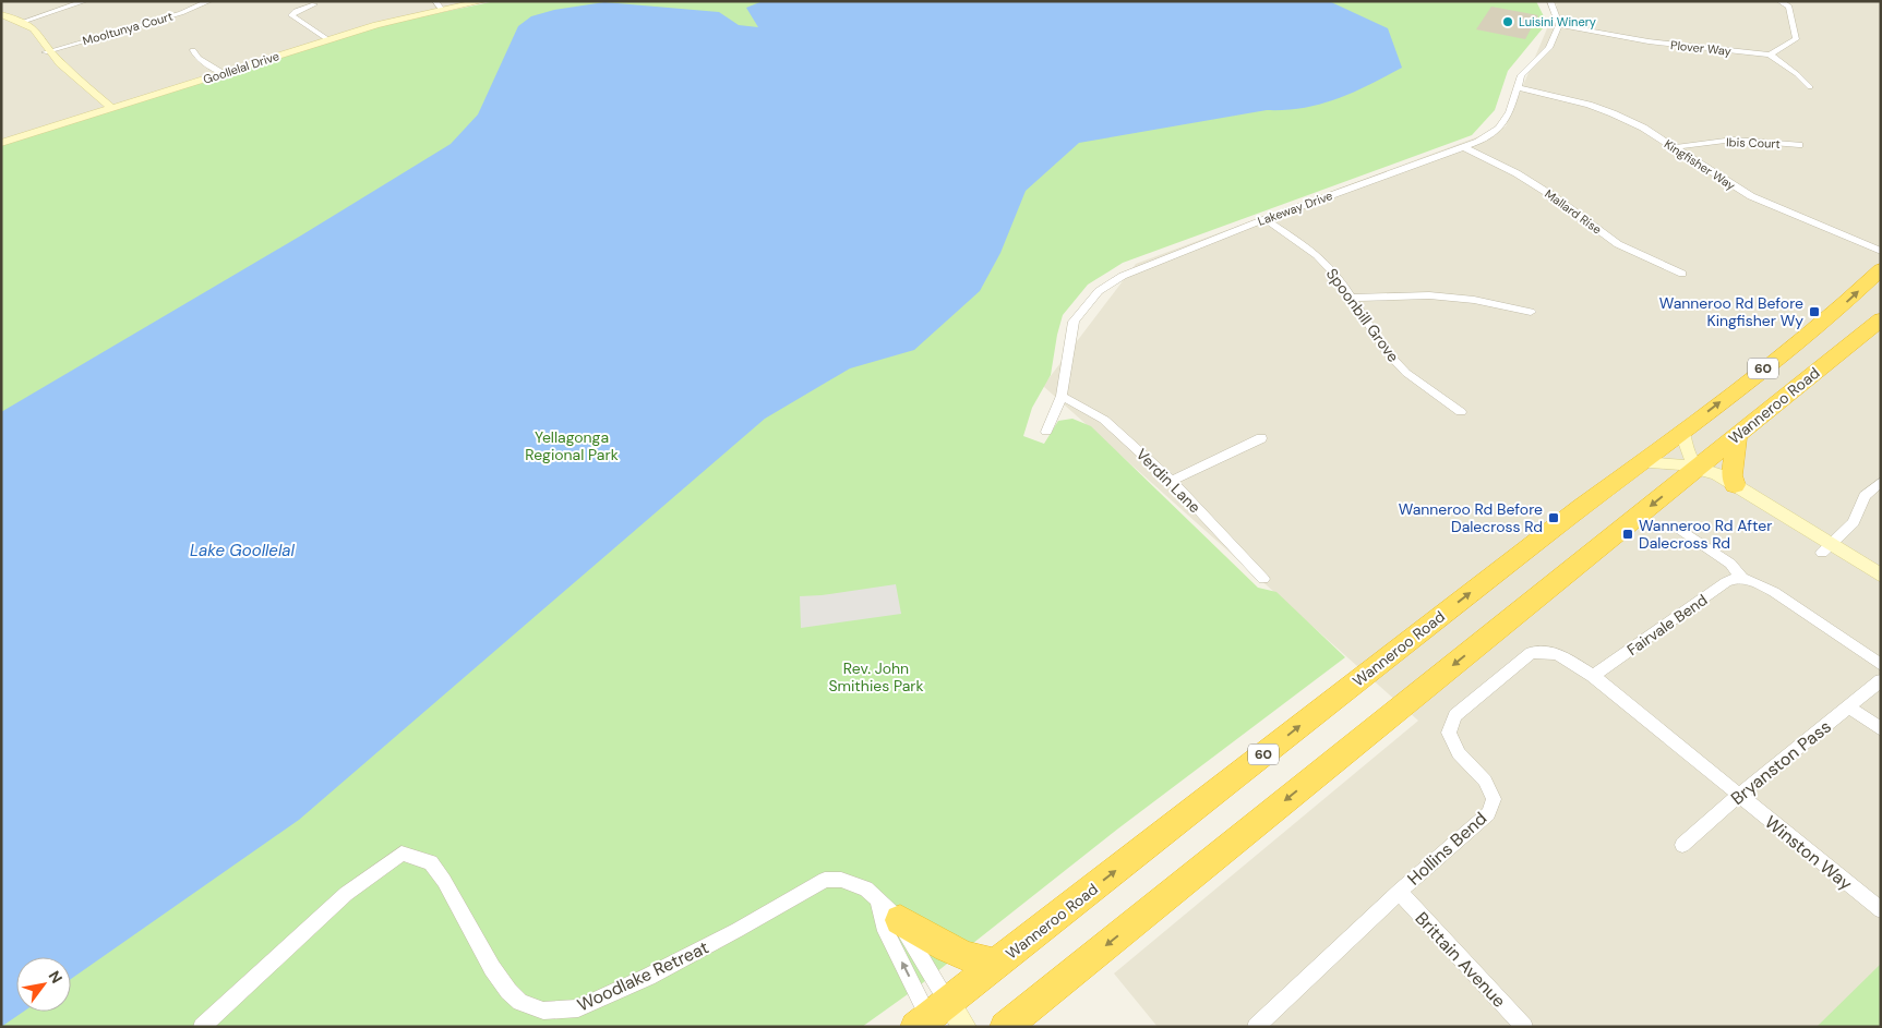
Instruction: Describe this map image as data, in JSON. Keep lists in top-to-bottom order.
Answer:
{
  "streets": {
    "highway": ["60", "Wanneroo Road"],
    "street": [
      "Mooltunya Court",
      "Plover Way",
      "Goollelal Drive",
      "Ibis Court",
      "Kingfisher Way",
      "Lakeway Drive",
      "Mallard Rise",
      "Spoonbill Grove",
      "Verdin Lane",
      "Fairvale Bend",
      "Bryanston Pass",
      "Hollins Bend",
      "Winston Way",
      "Brittain Avenue",
      "Woodlake Retreat"
    ]
  },
  "crossings": [
    ["Plover Way", "Lakeway Drive"],
    ["Ibis Court", "Kingfisher Way"],
    ["Kingfisher Way", "Lakeway Drive"],
    ["Lakeway Drive", "Mallard Rise"],
    ["Lakeway Drive", "Spoonbill Grove"],
    ["Lakeway Drive", "Verdin Lane"],
    ["Wanneroo Road", "Woodlake Retreat"],
    ["Fairvale Bend", "Hollins Bend"],
    ["Bryanston Pass", "Hollins Bend"],
    ["Bryanston Pass", "Winston Way"],
    ["Hollins Bend", "Winston Way"],
    ["Hollins Bend", "Brittain Avenue"]
  ],
  "water": ["Lake Goollelal"],
  "parks": ["Yellagonga Regional Park", "Rev. John Smithies Park"],
  "places": {
    "other": ["Luisini Winery"],
    "transit": ["Wanneroo Rd Before Kingfisher Wy", "Wanneroo Rd Before Dalecross Rd", "Wanneroo Rd After Dalecross Rd"]
  },
  "north": "top right"
}
